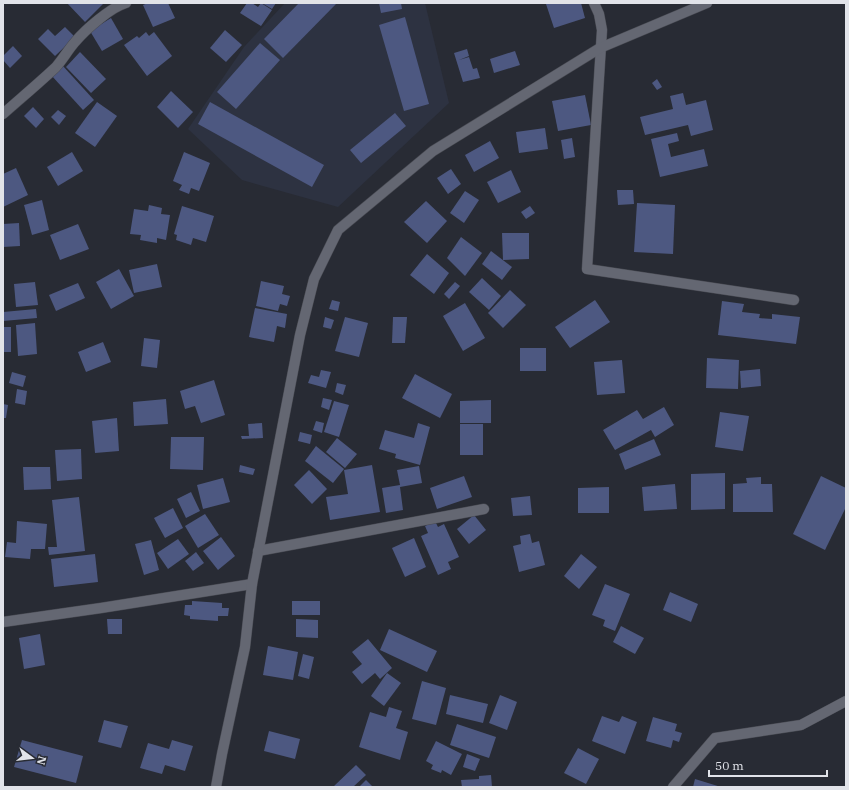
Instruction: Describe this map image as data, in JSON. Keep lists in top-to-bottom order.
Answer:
{
  "scale_bar": "50 m",
  "north": "right"
}
